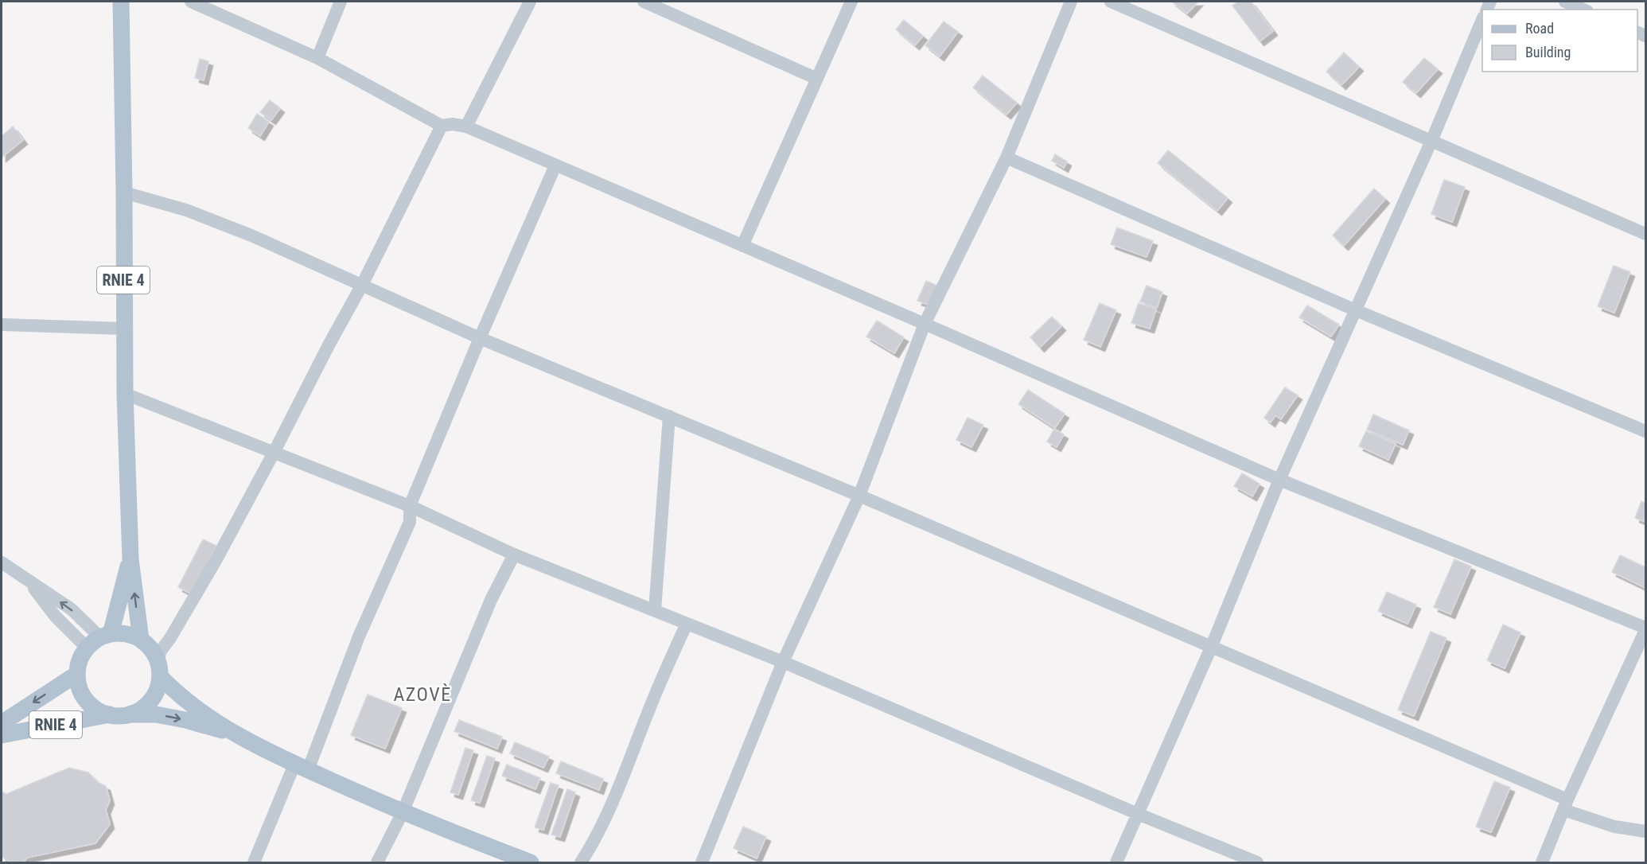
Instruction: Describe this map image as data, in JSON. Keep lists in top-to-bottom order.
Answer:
{
  "streets": {
    "main road": ["RNIE 4"]
  },
  "districts": ["AZOVÈ"],
  "legend": ["Road", "Building"]
}
